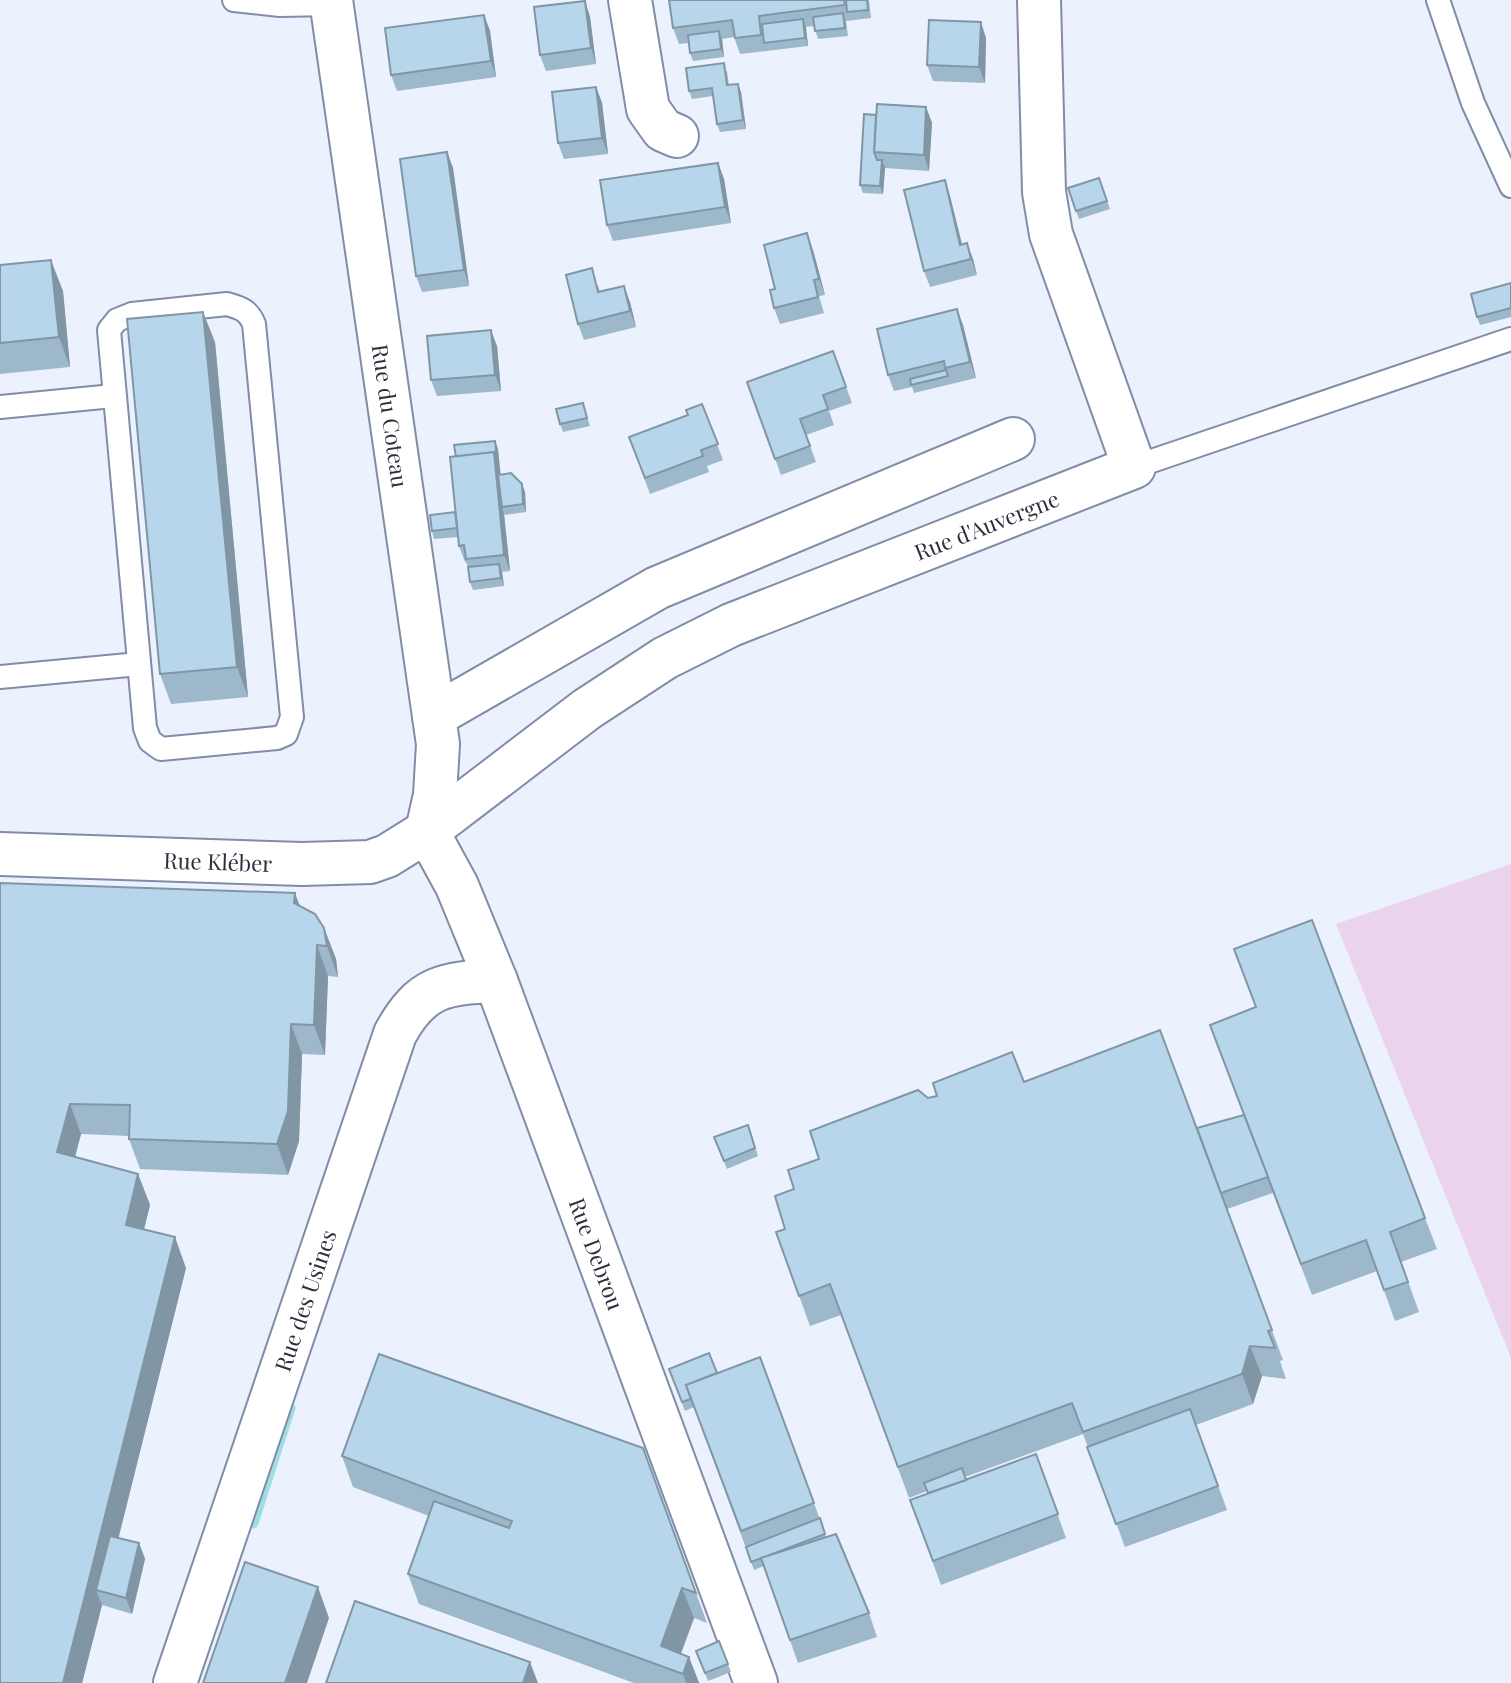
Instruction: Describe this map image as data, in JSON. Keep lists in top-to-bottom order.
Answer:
{
  "streets": {
    "street": [
      "Rue du Coteau",
      "Rue d'Auvergne",
      "Rue Kléber",
      "Rue Debrou",
      "Rue des Usines"
    ]
  },
  "crossings": [
    ["Rue du Coteau", "Rue d'Auvergne"],
    ["Rue du Coteau", "Rue Kléber"],
    ["Rue du Coteau", "Rue Debrou"],
    ["Rue d'Auvergne", "Rue Kléber"],
    ["Rue d'Auvergne", "Rue Debrou"],
    ["Rue Kléber", "Rue Debrou"],
    ["Rue Debrou", "Rue des Usines"]
  ]
}
